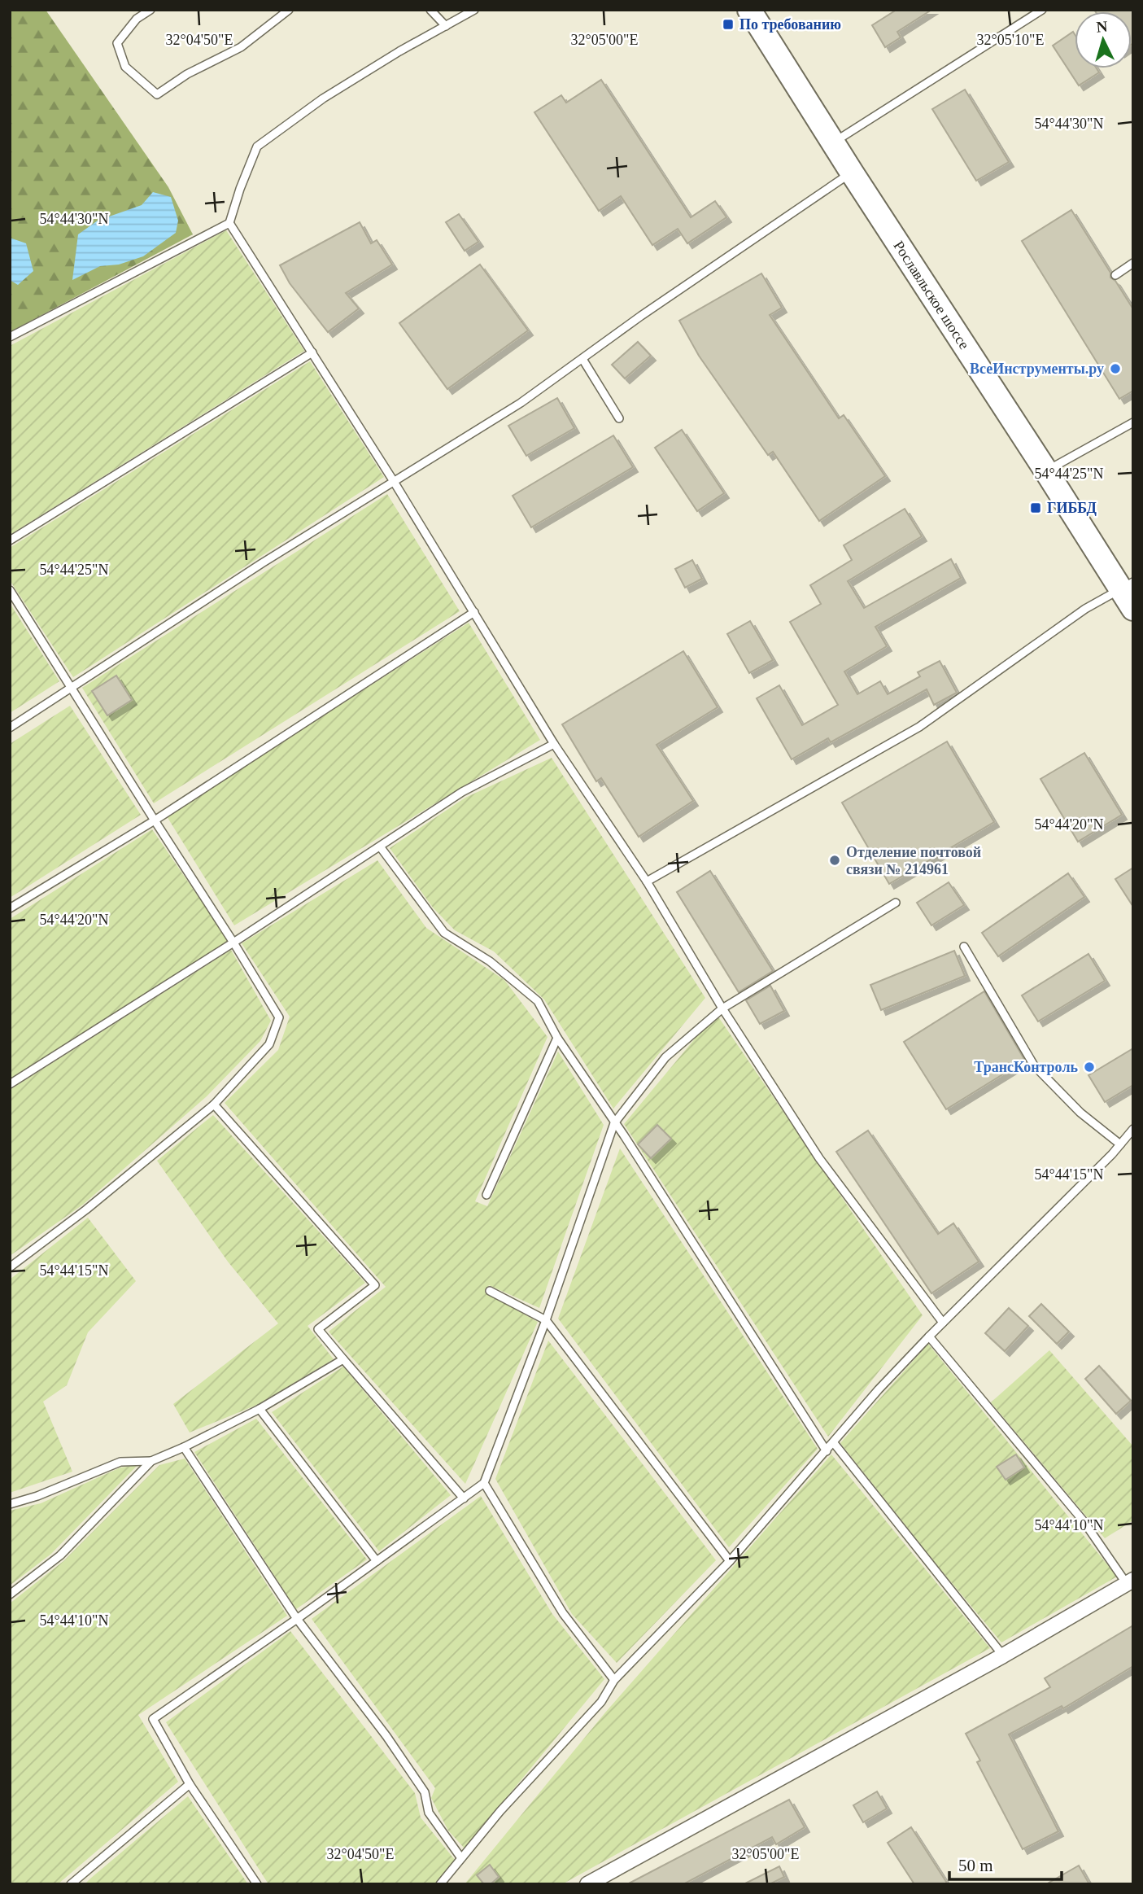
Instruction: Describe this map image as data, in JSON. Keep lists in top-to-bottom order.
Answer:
{
  "streets": {
    "main road": ["Рославльское шоссе"]
  },
  "places": {
    "transit": ["По требованию", "ГИББД"],
    "other": ["ВсеИнструменты.ру", "Отделение почтовой связи № 214961", "ТрансКонтроль"]
  },
  "scale_bar": "50 m",
  "north": "top",
  "coordinates": [
    "32°04'50\"E",
    "32°05'00\"E",
    "32°05'10\"E",
    "54°44'30\"N",
    "54°44'25\"N",
    "54°44'20\"N",
    "54°44'15\"N",
    "54°44'10\"N"
  ]
}
